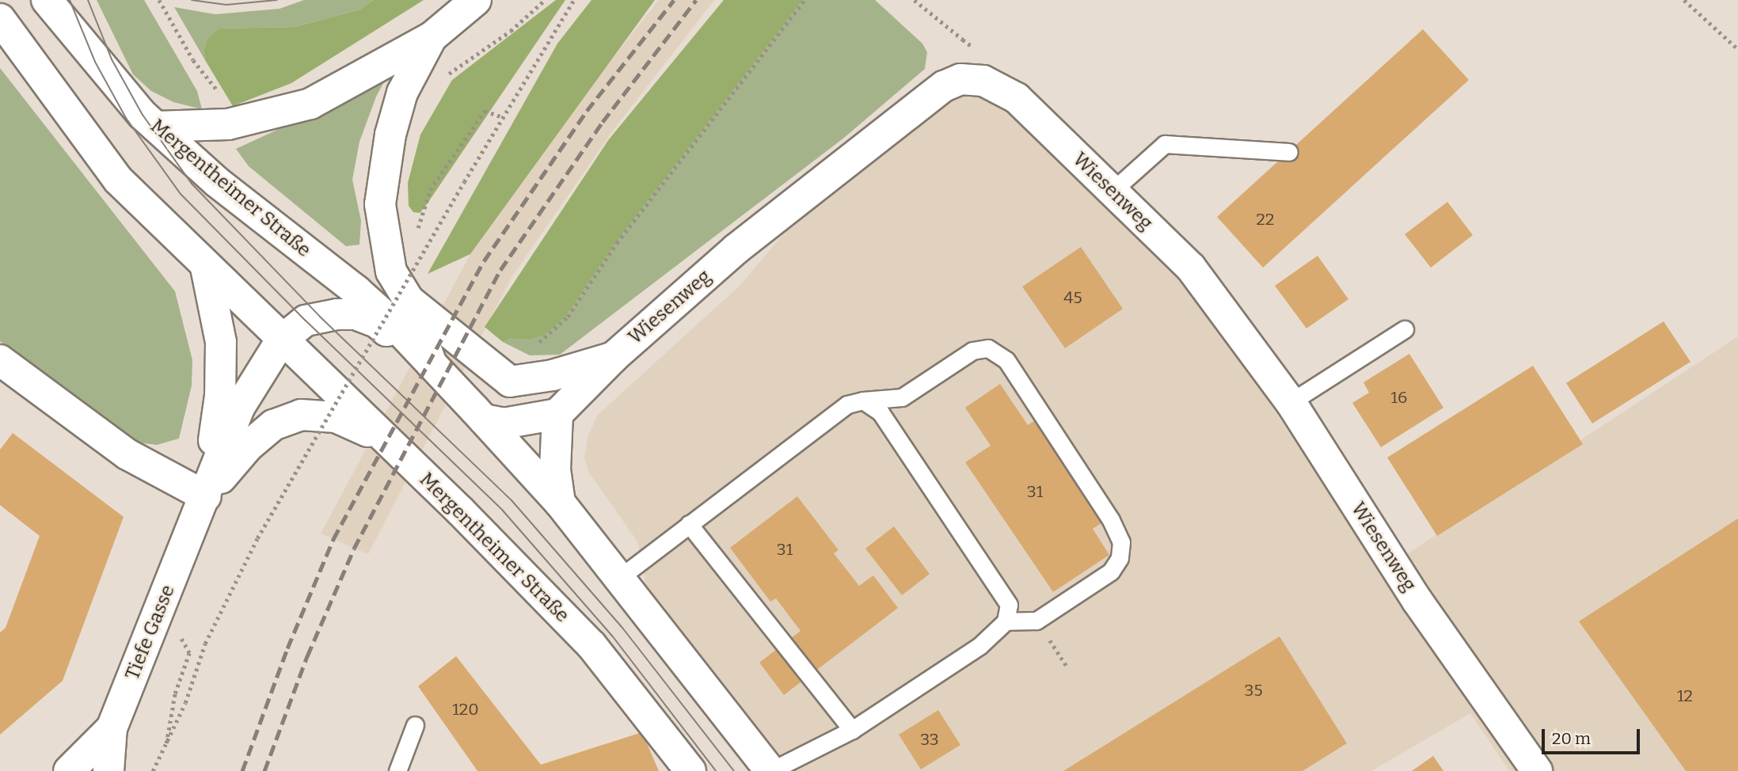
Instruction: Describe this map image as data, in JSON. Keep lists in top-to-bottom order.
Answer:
{
  "streets": {
    "main road": ["Mergentheimer Straße", "Wiesenweg", "Tiefe Gasse"]
  },
  "crossings": [
    ["Mergentheimer Straße", "Tiefe Gasse"]
  ],
  "house_numbers": [
    "22",
    "45",
    "16",
    "31",
    "31",
    "35",
    "12",
    "120",
    "33"
  ],
  "scale_bar": "20 m"
}
